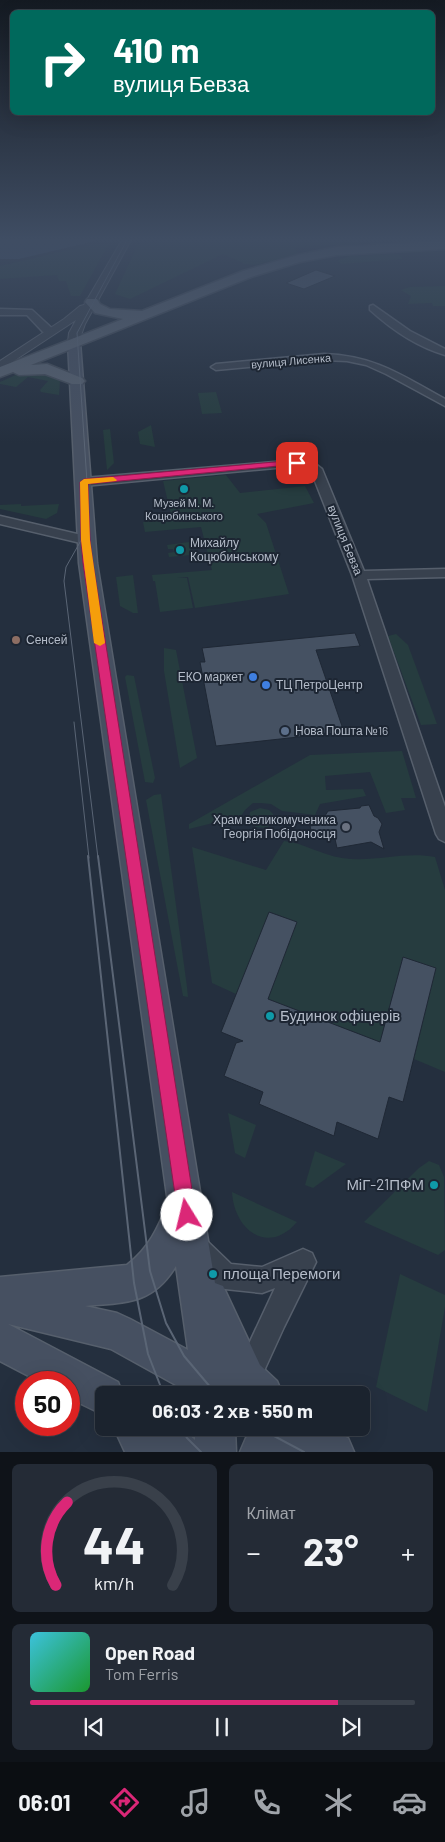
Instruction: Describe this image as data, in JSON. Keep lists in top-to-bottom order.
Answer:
{
  "streets": {
    "street": ["вулиця Лисенка", "вулиця Бевза"]
  },
  "places": [
    "Музей М. М. Коцюбинського",
    "Михайлу Коцюбинському",
    "Сенсей",
    "ЕКО маркет",
    "ТЦ ПетроЦентр",
    "Нова Пошта №16",
    "Храм великомученика Георгія Побідоносця",
    "Будинок офіцерів",
    "МіГ-21ПФМ",
    "площа Перемоги"
  ],
  "page": {
    "turn": ["410 m", "вулиця Бевза"],
    "limit": "50",
    "trip": "06:03 · 2 хв · 550 m",
    "tile": "Клімат",
    "heat": ["−", "23°", "+"],
    "song": ["Open Road", "Tom Ferris"],
    "tabs": "06:01",
    "gauge": ["44", "km/h"]
  }
}
